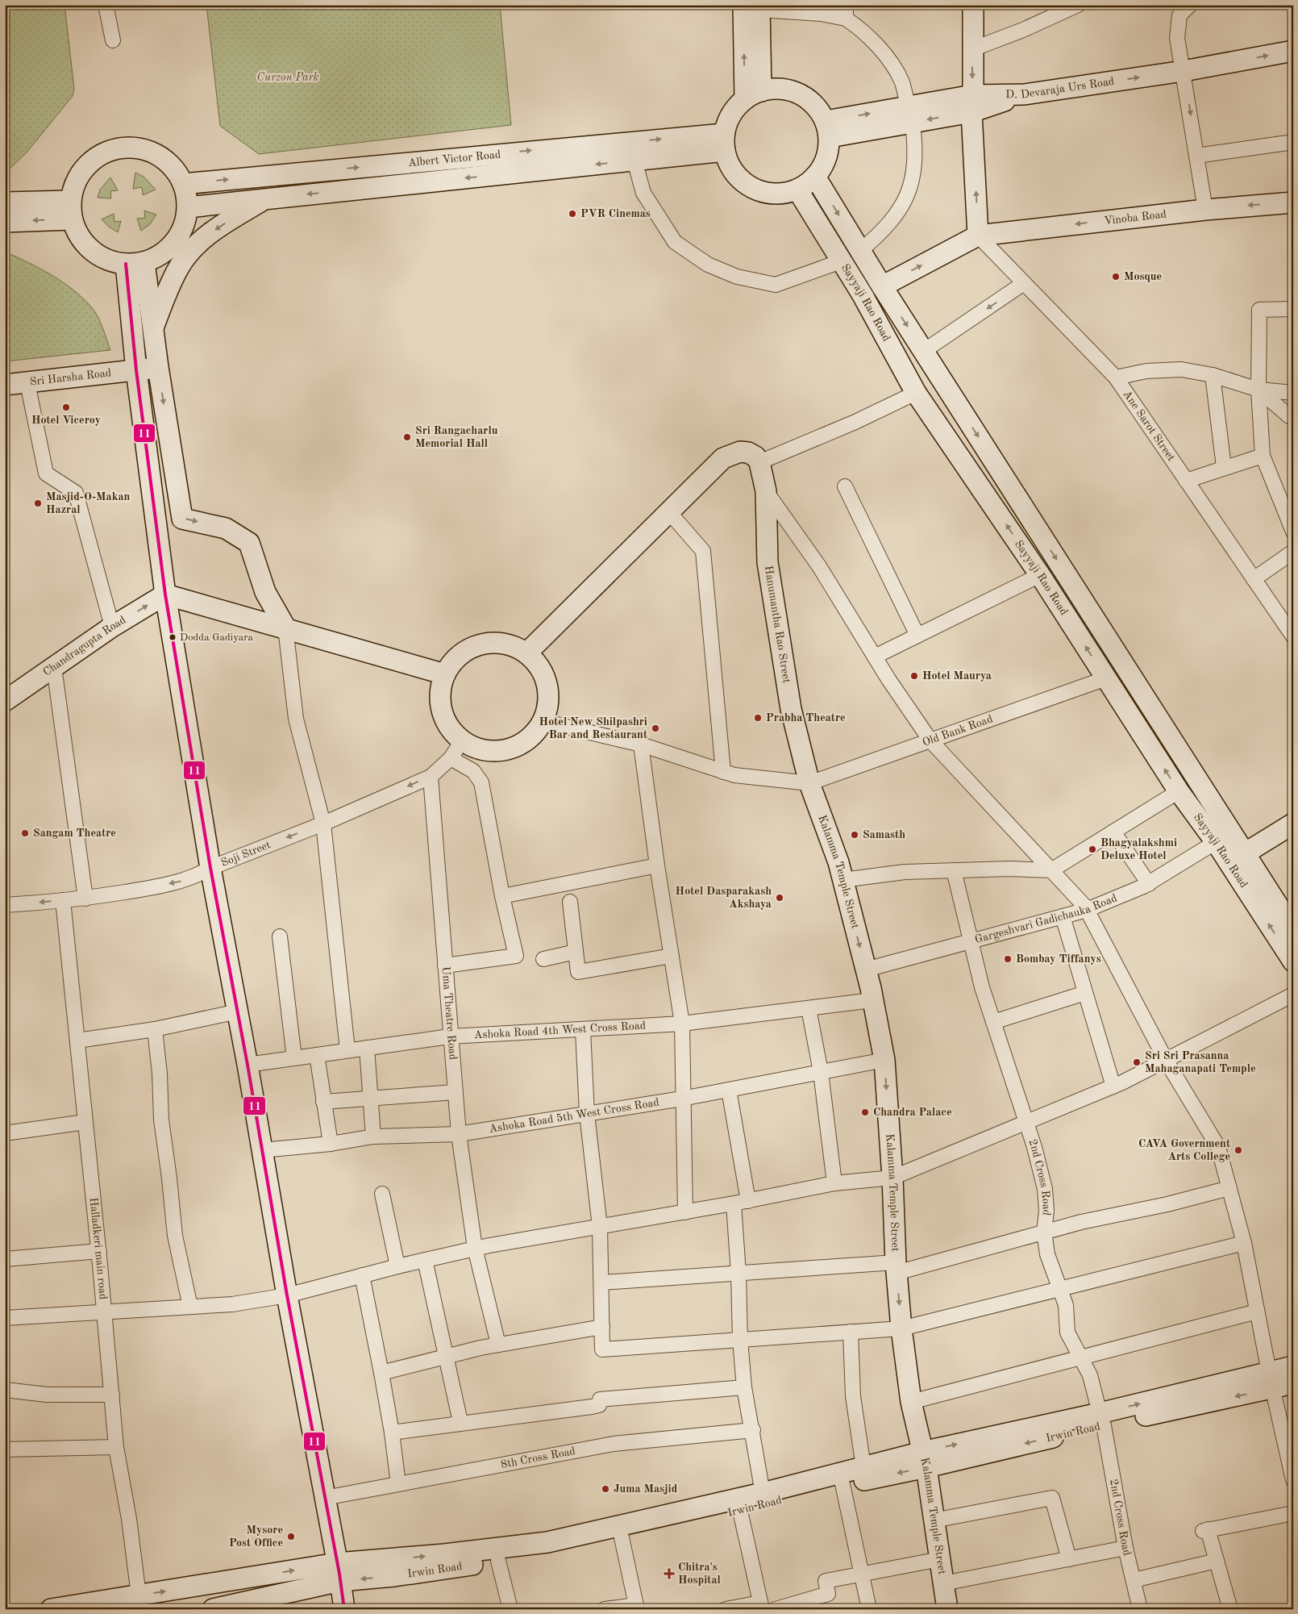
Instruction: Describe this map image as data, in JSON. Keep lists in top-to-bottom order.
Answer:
{
  "streets": {
    "main road": [
      "D. Devaraja Urs Road",
      "Albert Victor Road",
      "Vinoba Road",
      "Sayyaji Rao Road",
      "Sri Harsha Road",
      "Hanumantha Rao Street",
      "Chandragupta Road",
      "Kalamma Temple Street",
      "Irwin Road"
    ],
    "street": [
      "Ane Sarot Street",
      "Old Bank Road",
      "Soji Street",
      "Gargeshvari Gadichauka Road",
      "Uma Theatre Road",
      "Ashoka Road 4th West Cross Road",
      "Ashoka Road 5th West Cross Road",
      "2nd Cross Road",
      "Halladkeri main road",
      "8th Cross Road"
    ]
  },
  "crossings": [
    ["Albert Victor Road", "Sayyaji Rao Road"],
    ["Vinoba Road", "Ane Sarot Street"],
    ["Sayyaji Rao Road", "Old Bank Road"],
    ["Sayyaji Rao Road", "Gargeshvari Gadichauka Road"],
    ["Hanumantha Rao Street", "Old Bank Road"],
    ["Hanumantha Rao Street", "Kalamma Temple Street"],
    ["Old Bank Road", "Kalamma Temple Street"],
    ["Soji Street", "Uma Theatre Road"],
    ["Soji Street", "Halladkeri main road"],
    ["Kalamma Temple Street", "Gargeshvari Gadichauka Road"],
    ["Kalamma Temple Street", "Ashoka Road 4th West Cross Road"],
    ["Kalamma Temple Street", "Ashoka Road 5th West Cross Road"],
    ["Kalamma Temple Street", "Irwin Road"],
    ["Gargeshvari Gadichauka Road", "2nd Cross Road"],
    ["Uma Theatre Road", "Ashoka Road 4th West Cross Road"],
    ["Uma Theatre Road", "Ashoka Road 5th West Cross Road"],
    ["2nd Cross Road", "Irwin Road"],
    ["Halladkeri main road", "Irwin Road"]
  ],
  "one_way": ["D. Devaraja Urs Road", "Vinoba Road", "Soji Street"],
  "parks": ["Curzon Park"],
  "places": {
    "other": [
      "PVR Cinemas",
      "Mosque",
      "Hotel Viceroy",
      "Sri Rangacharlu Memorial Hall",
      "Masjid-O-Makan Hazral",
      "Dodda Gadiyara",
      "Hotel Maurya",
      "Prabha Theatre",
      "Hotel New Shilpashri Bar and Restaurant",
      "Sangam Theatre",
      "Samasth",
      "Bhagyalakshmi Deluxe Hotel",
      "Hotel Dasparakash Akshaya",
      "Bombay Tiffanys",
      "Sri Sri Prasanna Mahaganapati Temple",
      "Chandra Palace",
      "CAVA Government Arts College",
      "Juma Masjid",
      "Mysore Post Office"
    ],
    "health": ["Chitra's Hospital"]
  },
  "lines": ["transit line 11"]
}
